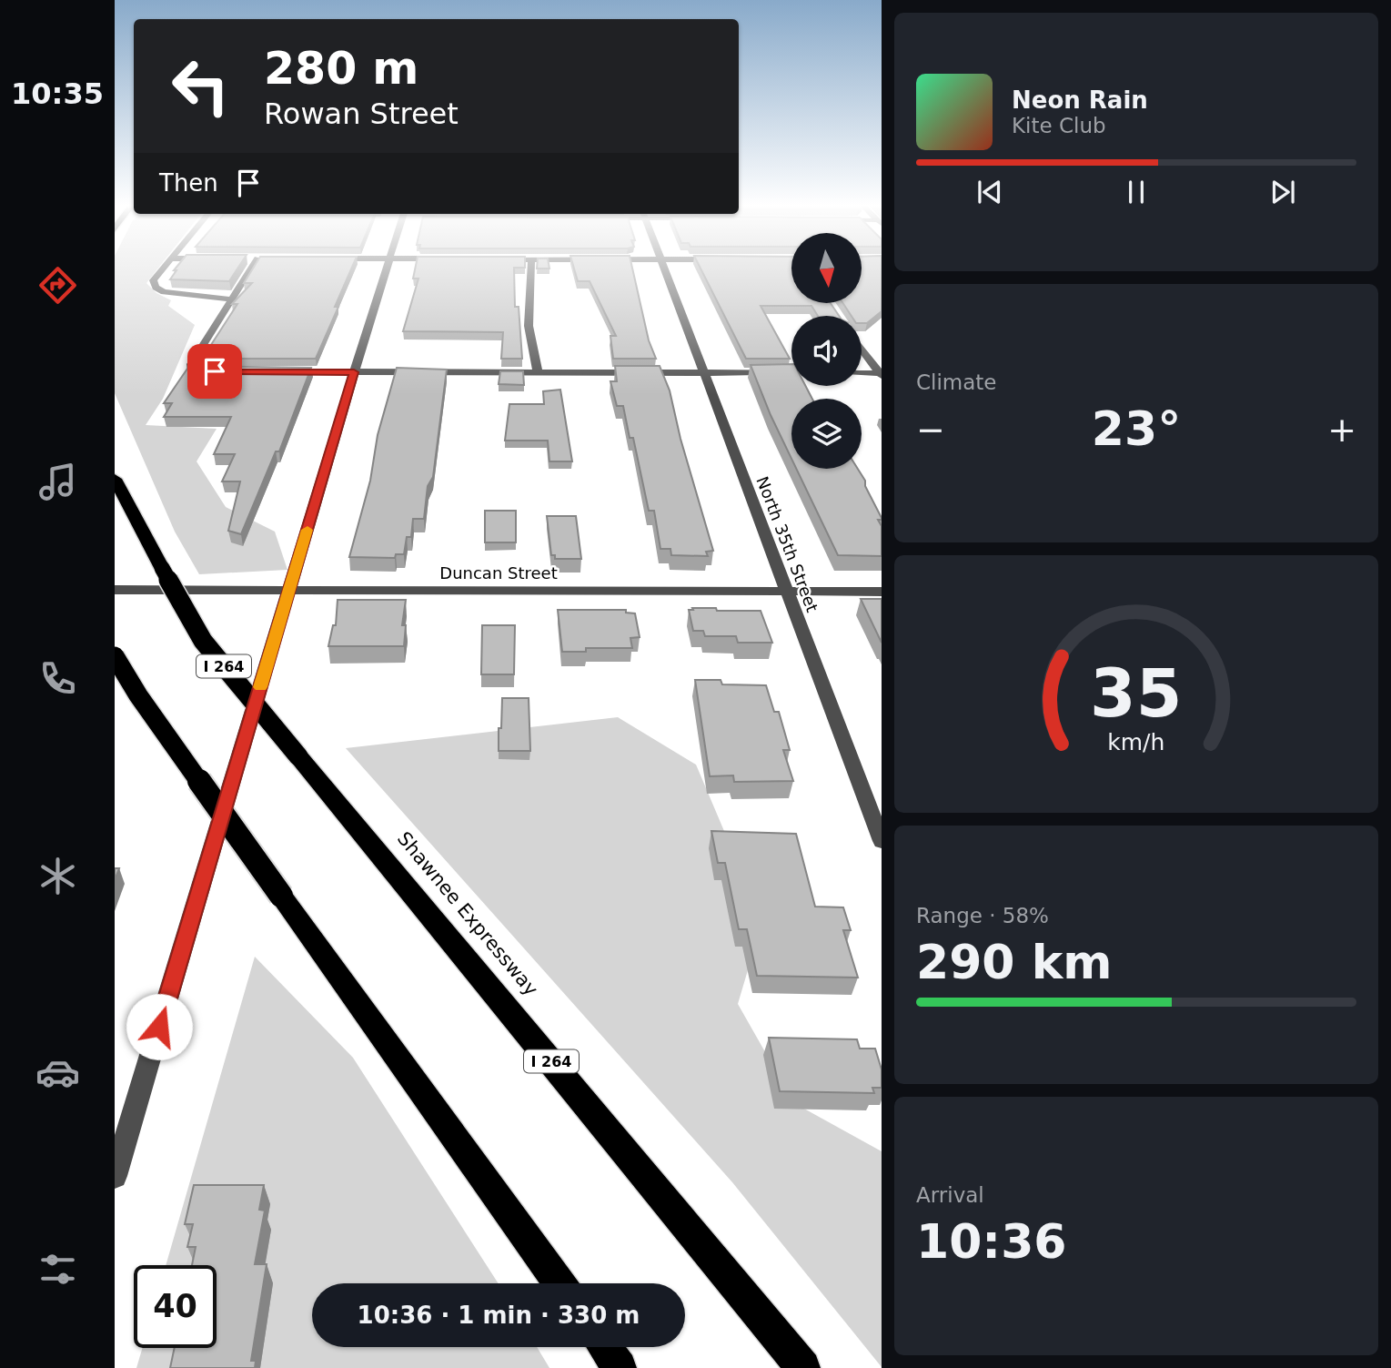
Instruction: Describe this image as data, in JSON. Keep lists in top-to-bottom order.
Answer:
{
  "streets": {
    "highway": ["I 264", "Shawnee Expressway"],
    "street": ["North 35th Street", "Duncan Street"]
  },
  "crossings": [
    ["North 35th Street", "Duncan Street"]
  ],
  "north": "bottom",
  "page": {
    "tabs": "10:35",
    "turn": ["280 m", "Rowan Street"],
    "song": ["Neon Rain", "Kite Club"],
    "then": "Then",
    "tile": [
      "Climate",
      ["Range · 58%", "290 km"],
      ["Arrival", "10:36"]
    ],
    "heat": ["−", "23°", "+"],
    "limit": "40",
    "trip": "10:36 · 1 min · 330 m",
    "gauge": ["35", "km/h"]
  }
}
